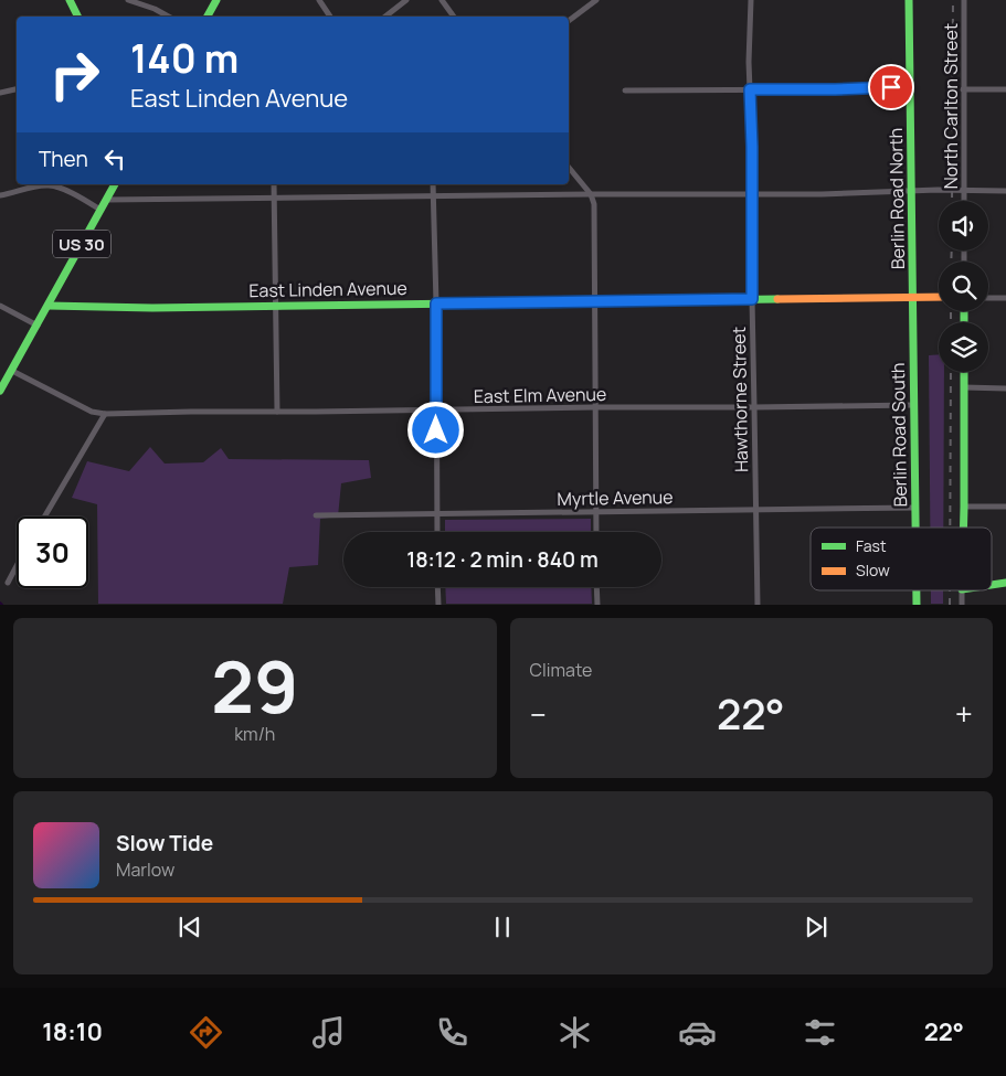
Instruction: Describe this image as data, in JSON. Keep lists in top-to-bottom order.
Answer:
{
  "streets": {
    "main road": [
      "Berlin Road North",
      "US 30",
      "East Linden Avenue",
      "Berlin Road South"
    ],
    "street": [
      "North Carlton Street",
      "East Elm Avenue",
      "Hawthorne Street",
      "Myrtle Avenue"
    ]
  },
  "crossings": [
    ["Berlin Road North", "East Linden Avenue"],
    ["Berlin Road North", "Berlin Road South"],
    ["US 30", "East Linden Avenue"],
    ["US 30", "East Elm Avenue"],
    ["East Linden Avenue", "Hawthorne Street"],
    ["East Linden Avenue", "Berlin Road South"],
    ["East Elm Avenue", "Hawthorne Street"],
    ["East Elm Avenue", "Berlin Road South"],
    ["Hawthorne Street", "Myrtle Avenue"],
    ["Berlin Road South", "Myrtle Avenue"]
  ],
  "legend": ["Fast", "Slow"],
  "page": {
    "turn": ["140 m", "East Linden Avenue"],
    "then": "Then",
    "limit": "30",
    "trip": "18:12 · 2 min · 840 m",
    "tile": [
      ["29", "km/h"],
      "Climate"
    ],
    "heat": ["−", "22°", "+"],
    "song": ["Slow Tide", "Marlow"],
    "tabs": ["18:10", "22°"]
  }
}
